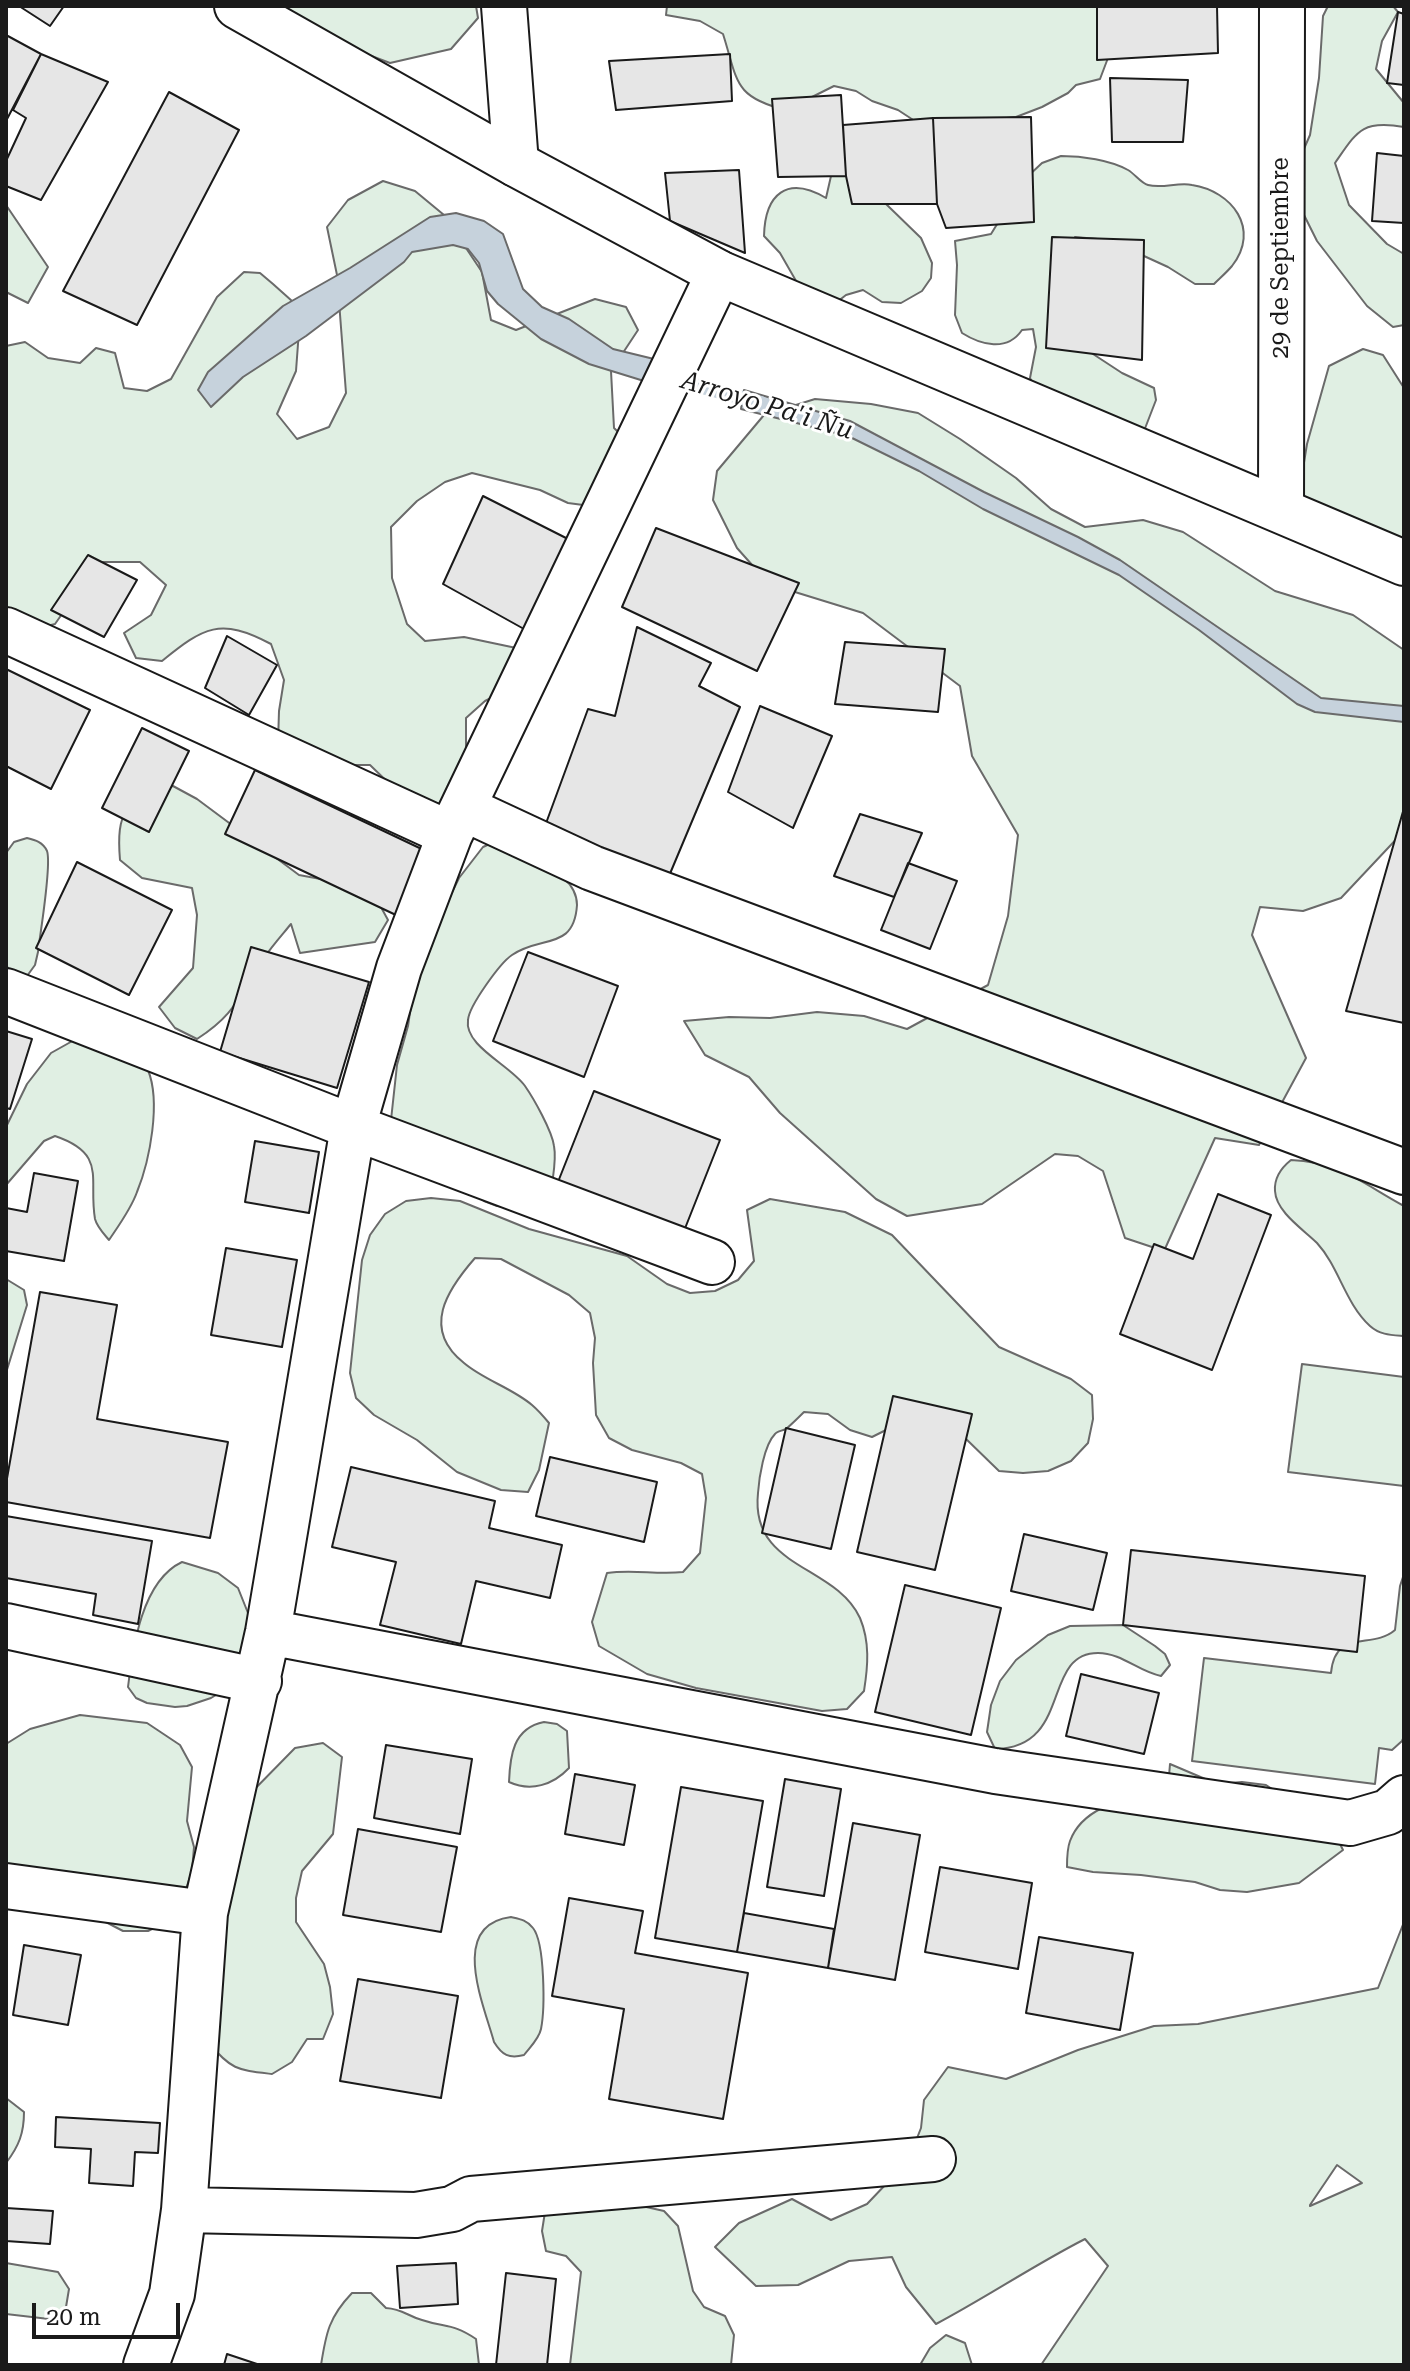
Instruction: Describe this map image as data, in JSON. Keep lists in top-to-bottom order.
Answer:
{
  "streets": {
    "street": ["29 de Septiembre"]
  },
  "water": ["Arroyo Pa'i Ñu"],
  "scale_bar": "20 m"
}
